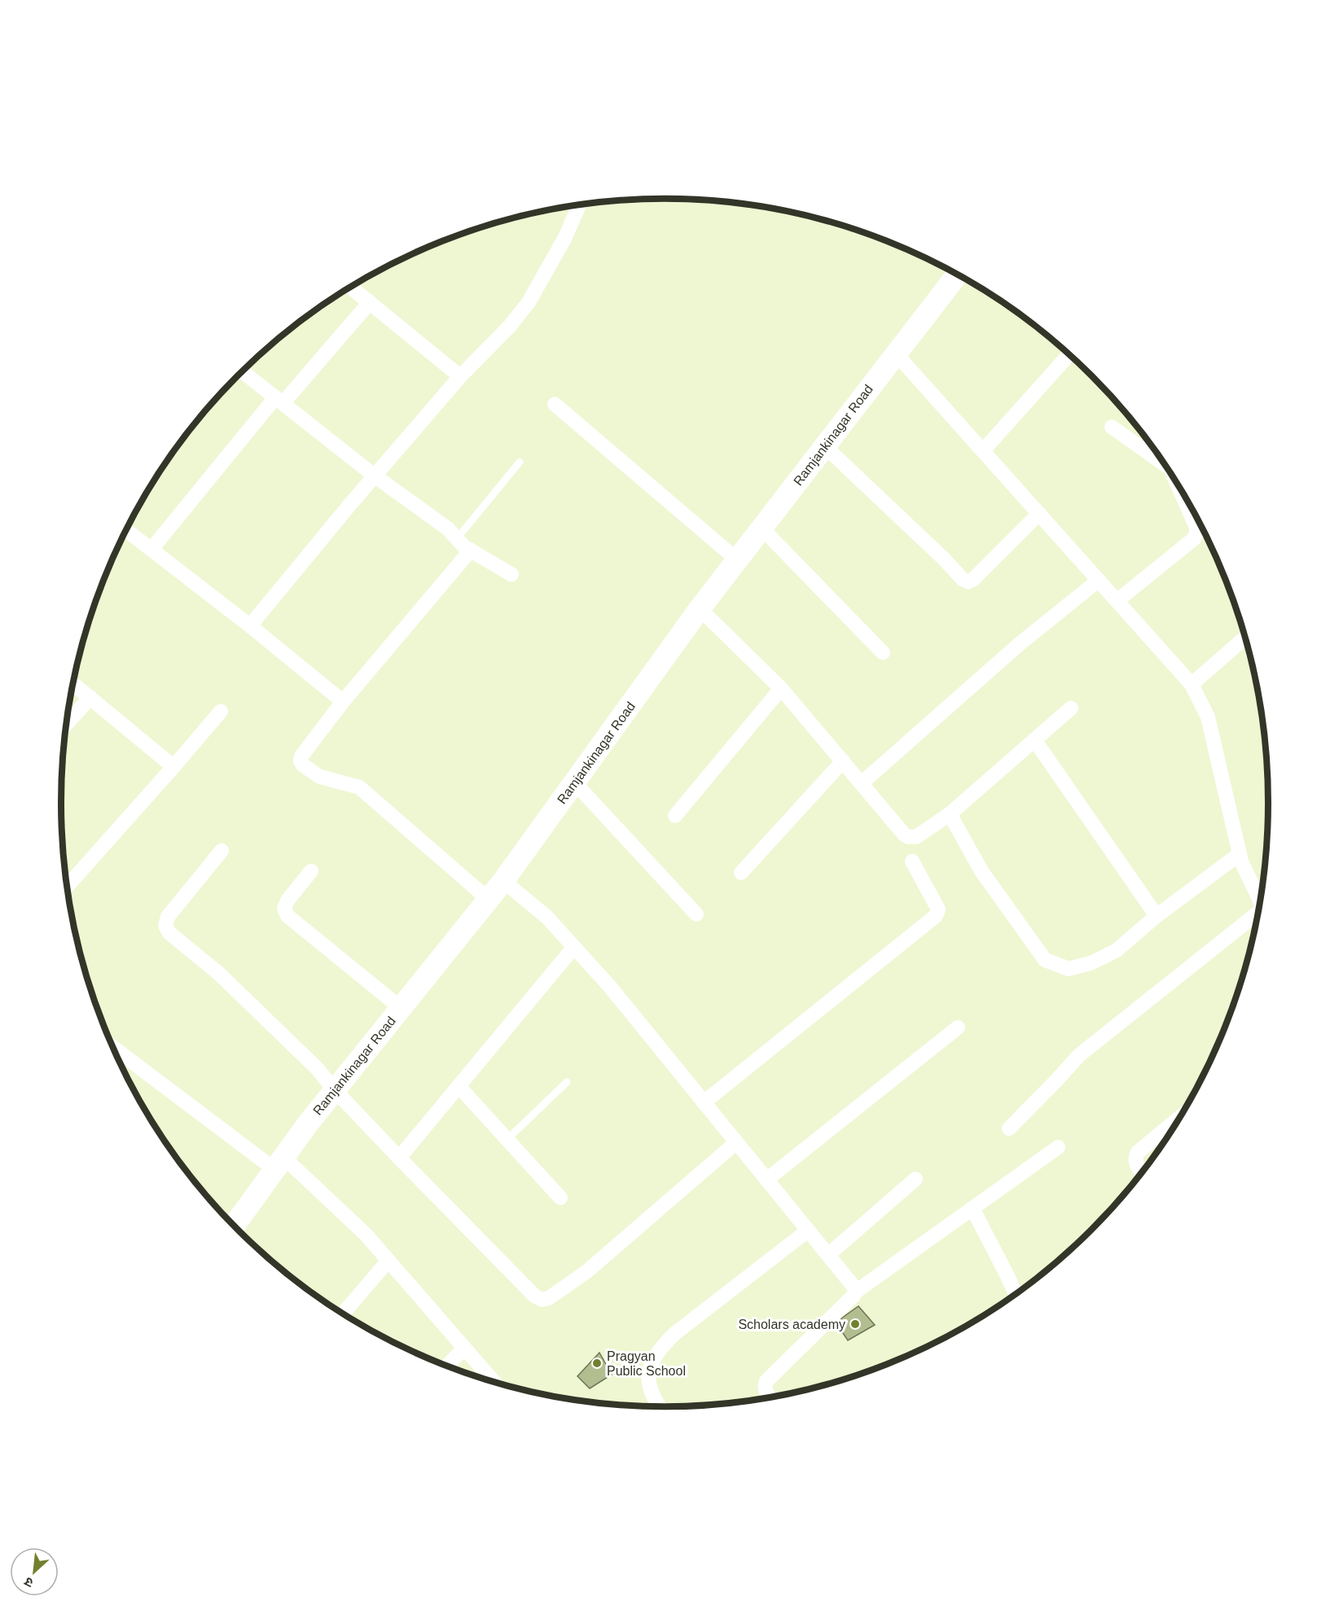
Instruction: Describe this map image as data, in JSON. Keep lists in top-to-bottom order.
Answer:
{
  "streets": {
    "street": ["Ramjankinagar Road"]
  },
  "places": ["Scholars academy", "Pragyan Public School"],
  "north": "bottom left"
}
